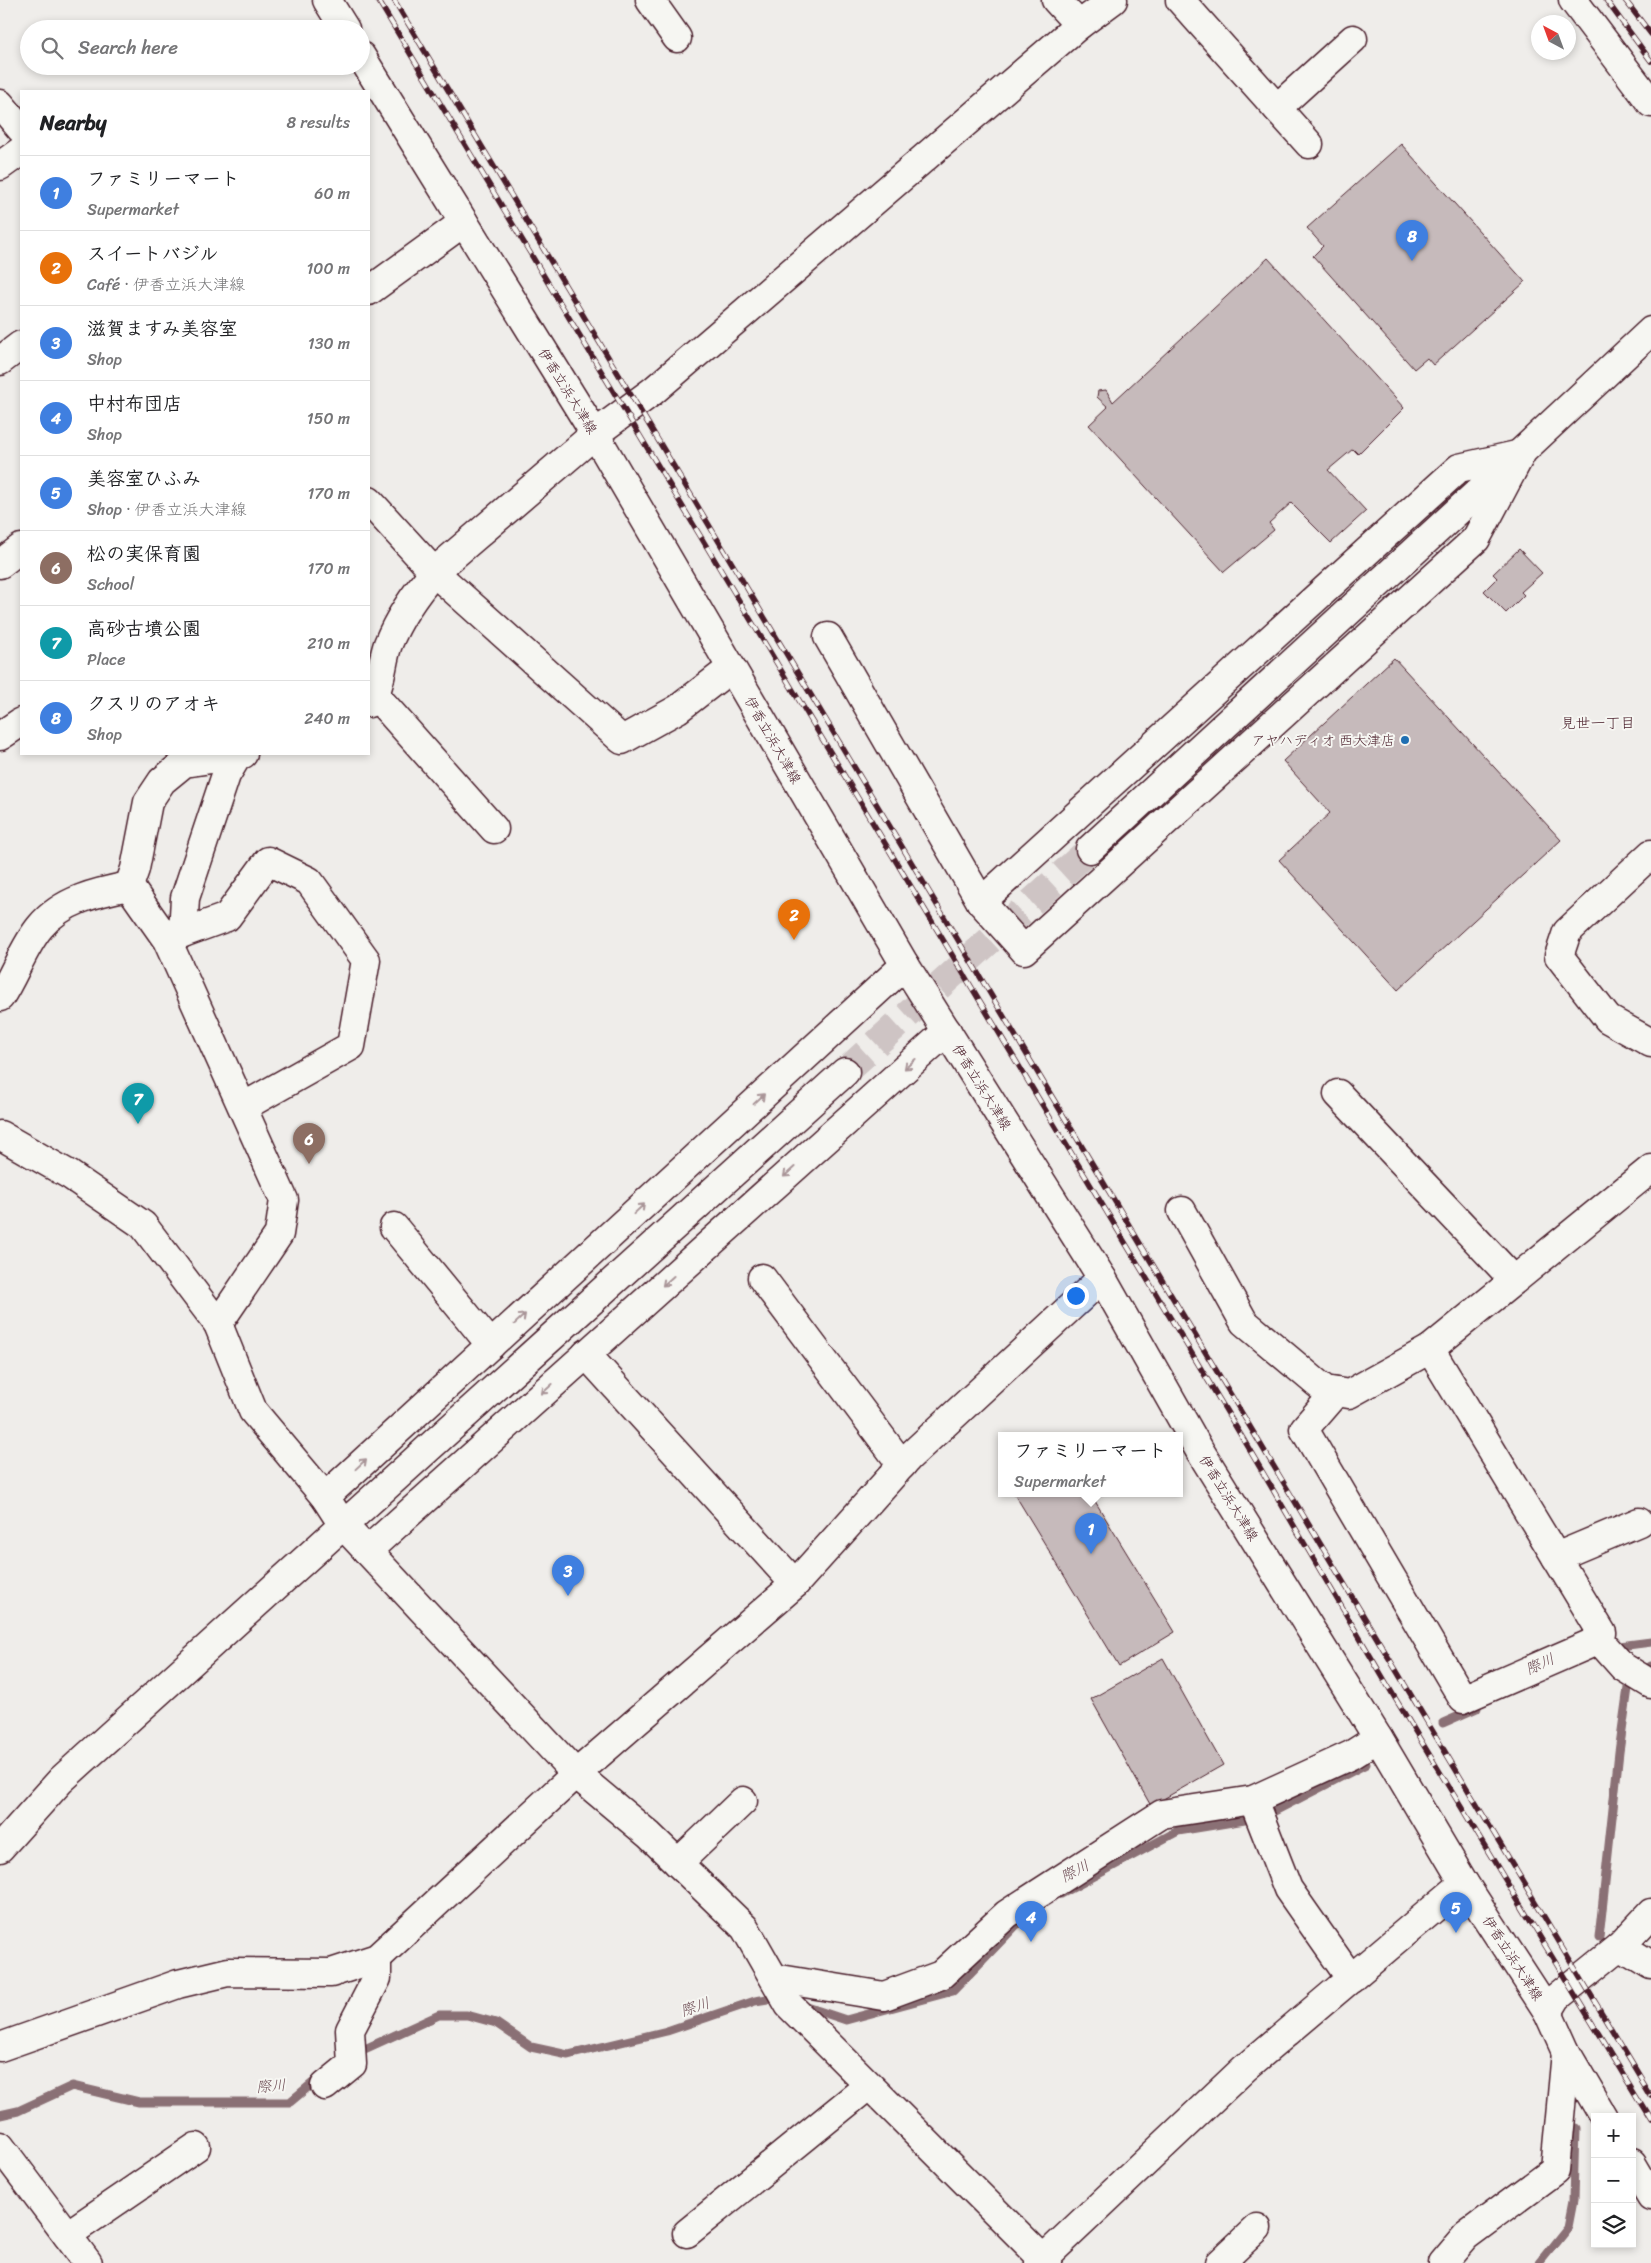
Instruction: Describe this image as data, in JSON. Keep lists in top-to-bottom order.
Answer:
{
  "streets": {
    "street": ["伊香立浜大津線"]
  },
  "districts": ["見世一丁目"],
  "water": ["際川"],
  "places": ["アヤハディオ 西大津店"],
  "north": "top left",
  "page": {
    "search": "Search here",
    "heading": ["Nearby", "8 results"],
    "list": [
      {
        "mark": "1",
        "name": "ファミリーマート",
        "note": "Supermarket",
        "value": "60 m"
      },
      {
        "mark": "2",
        "name": "スイートバジル",
        "note": "Café · 伊香立浜大津線",
        "value": "100 m"
      },
      {
        "mark": "3",
        "name": "滋賀ますみ美容室",
        "note": "Shop",
        "value": "130 m"
      },
      {
        "mark": "4",
        "name": "中村布団店",
        "note": "Shop",
        "value": "150 m"
      },
      {
        "mark": "5",
        "name": "美容室ひふみ",
        "note": "Shop · 伊香立浜大津線",
        "value": "170 m"
      },
      {
        "mark": "6",
        "name": "松の実保育園",
        "note": "School",
        "value": "170 m"
      },
      {
        "mark": "7",
        "name": "高砂古墳公園",
        "note": "Place",
        "value": "210 m"
      },
      {
        "mark": "8",
        "name": "クスリのアオキ",
        "note": "Shop",
        "value": "240 m"
      }
    ],
    "pins": [
      "8",
      "2",
      "7",
      "6",
      "1",
      "3",
      "5",
      "4"
    ],
    "popup": ["ファミリーマート", "Supermarket"],
    "map_buttons": ["+", "−"]
  }
}
